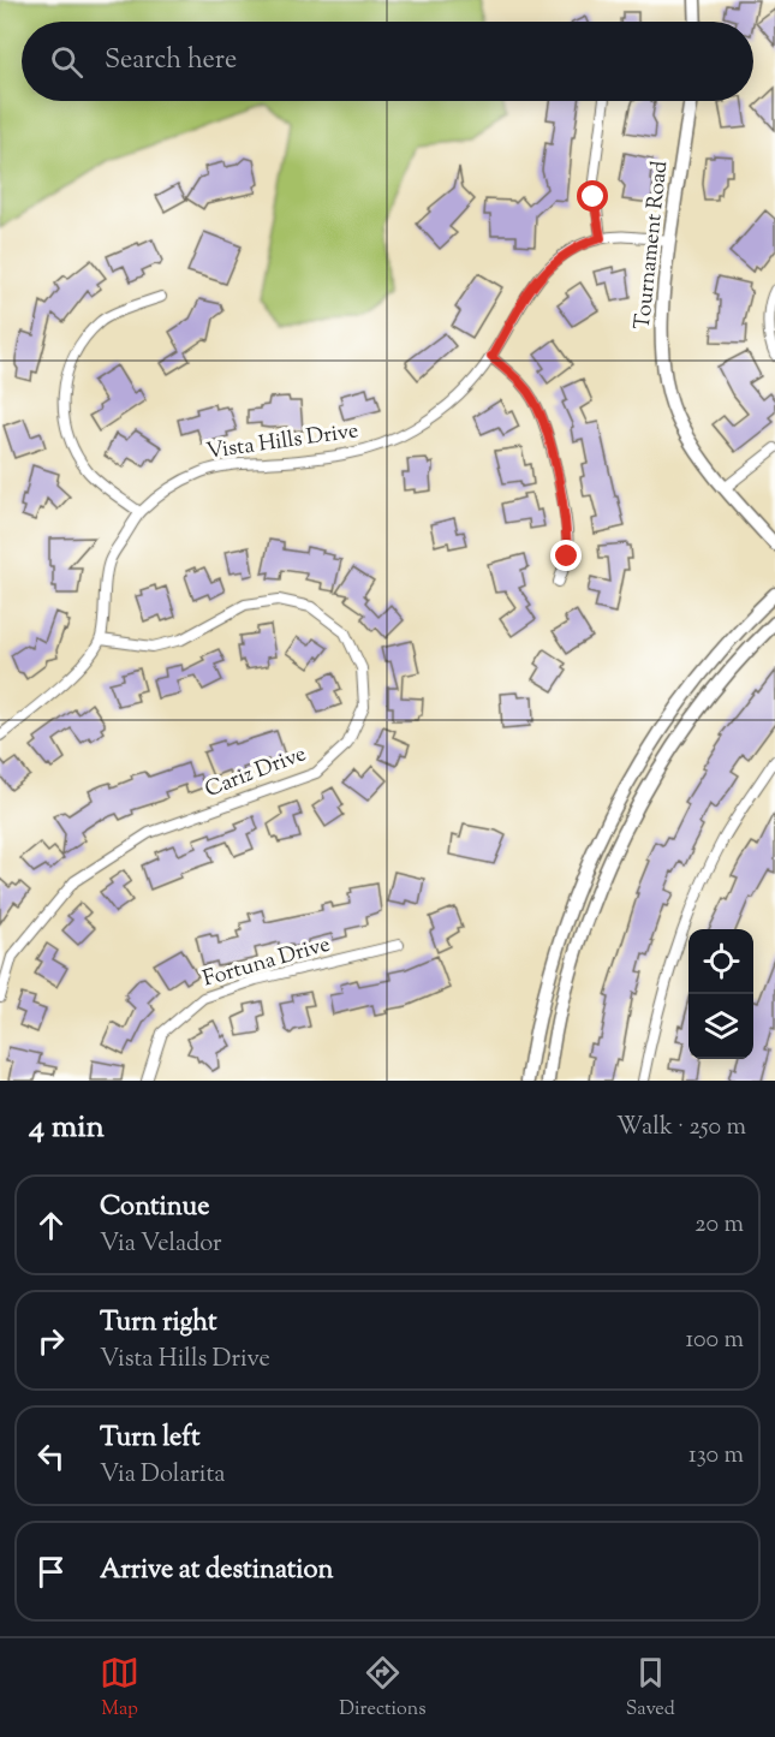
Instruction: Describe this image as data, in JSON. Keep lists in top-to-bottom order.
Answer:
{
  "streets": {
    "main road": ["Tournament Road"],
    "street": ["Vista Hills Drive", "Cariz Drive", "Fortuna Drive"]
  },
  "crossings": [
    ["Tournament Road", "Vista Hills Drive"],
    ["Vista Hills Drive", "Cariz Drive"]
  ],
  "page": {
    "search": "Search here",
    "heading": ["4 min", "Walk · 250 m"],
    "list": [
      ["Continue", "Via Velador", "20 m"],
      ["Turn right", "Vista Hills Drive", "100 m"],
      ["Turn left", "Via Dolarita", "130 m"],
      "Arrive at destination"
    ],
    "nav": ["Map", "Directions", "Saved"]
  }
}
